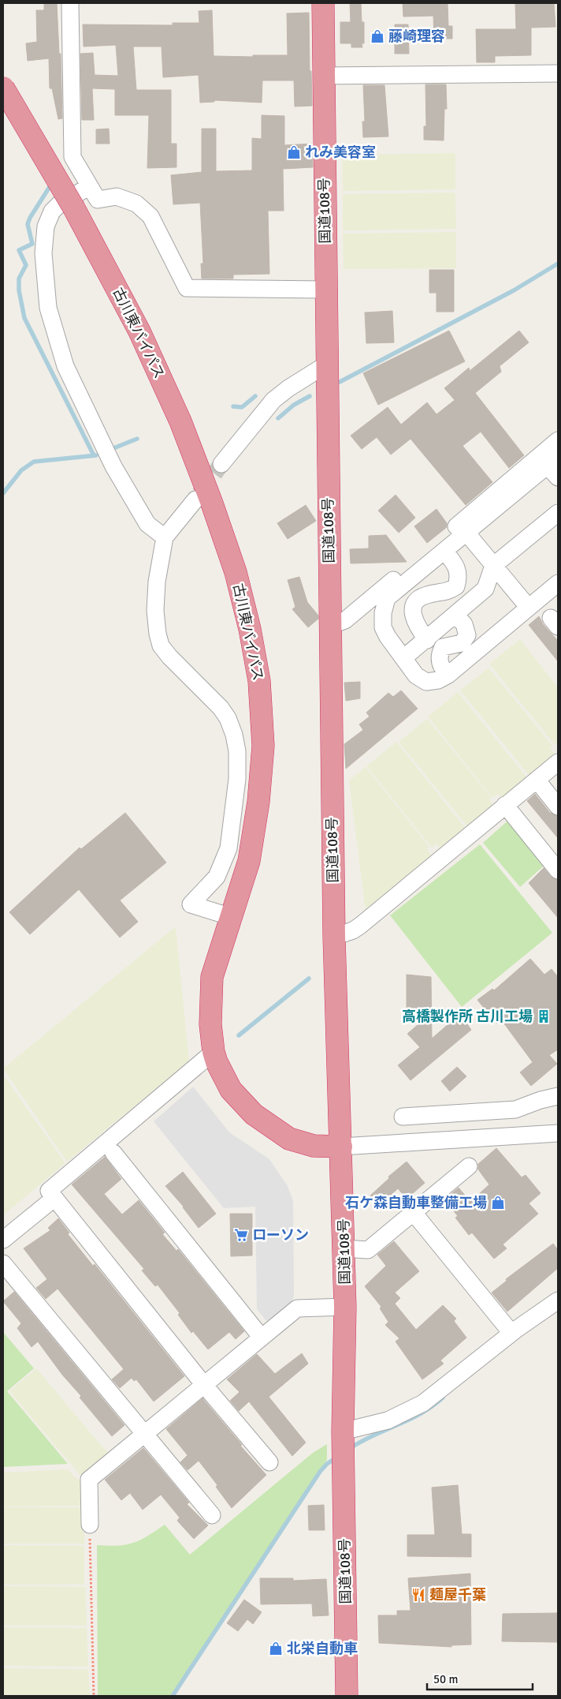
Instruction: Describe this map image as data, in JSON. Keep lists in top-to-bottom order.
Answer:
{
  "streets": {
    "highway": ["国道108号", "古川東バイパス"]
  },
  "crossings": [
    ["国道108号", "古川東バイパス"]
  ],
  "places": {
    "shop": [
      "藤崎理容",
      "れみ美容室",
      "石ケ森自動車整備工場",
      "北栄自動車"
    ],
    "building": ["高橋製作所 古川工場"],
    "supermarket": ["ローソン"],
    "restaurant": ["麺屋千葉"]
  },
  "scale_bar": "50 m"
}
